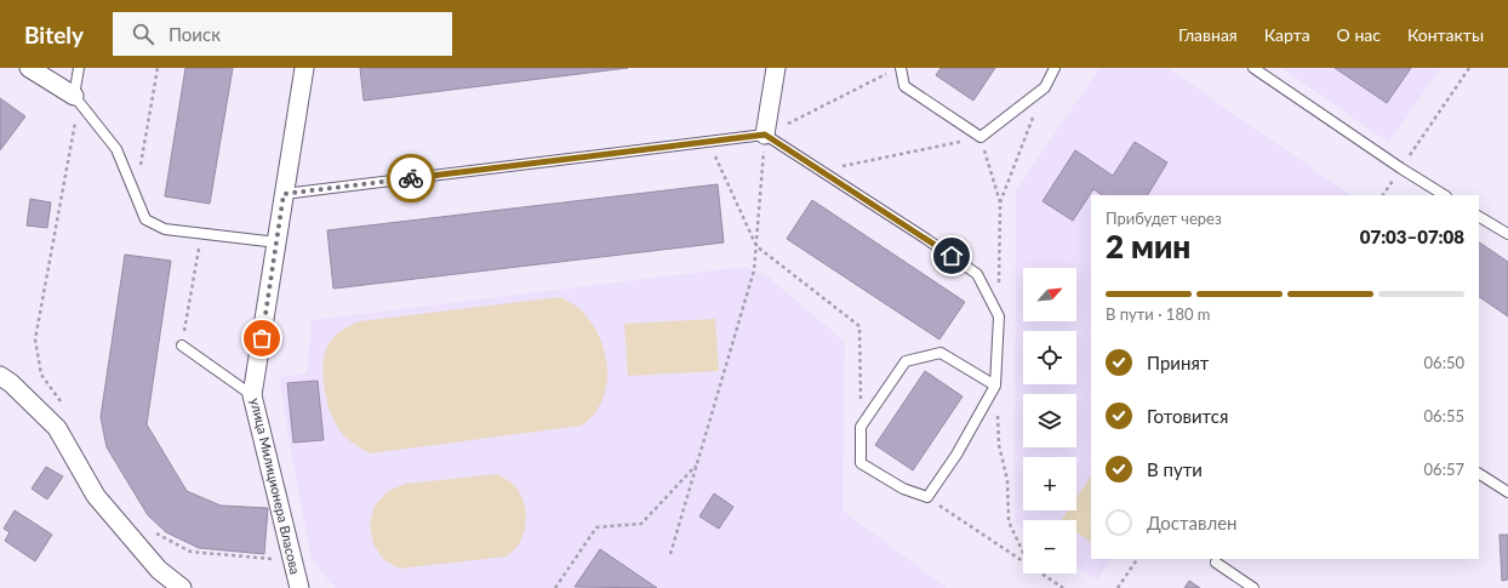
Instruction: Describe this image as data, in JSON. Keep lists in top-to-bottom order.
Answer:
{
  "streets": {
    "street": ["улица Милиционера Власова"]
  },
  "north": "top right",
  "page": {
    "header": "Bitely",
    "search": "Поиск",
    "nav": [
      "Главная",
      "Карта",
      "О нас",
      "Контакты"
    ],
    "heading": ["2 мин", "Прибудет через", "07:03–07:08"],
    "map_buttons": ["+", "−"],
    "bar": "В пути · 180 m",
    "list": [
      ["Принят", "06:50"],
      ["Готовится", "06:55"],
      ["В пути", "06:57"],
      "Доставлен"
    ]
  }
}
